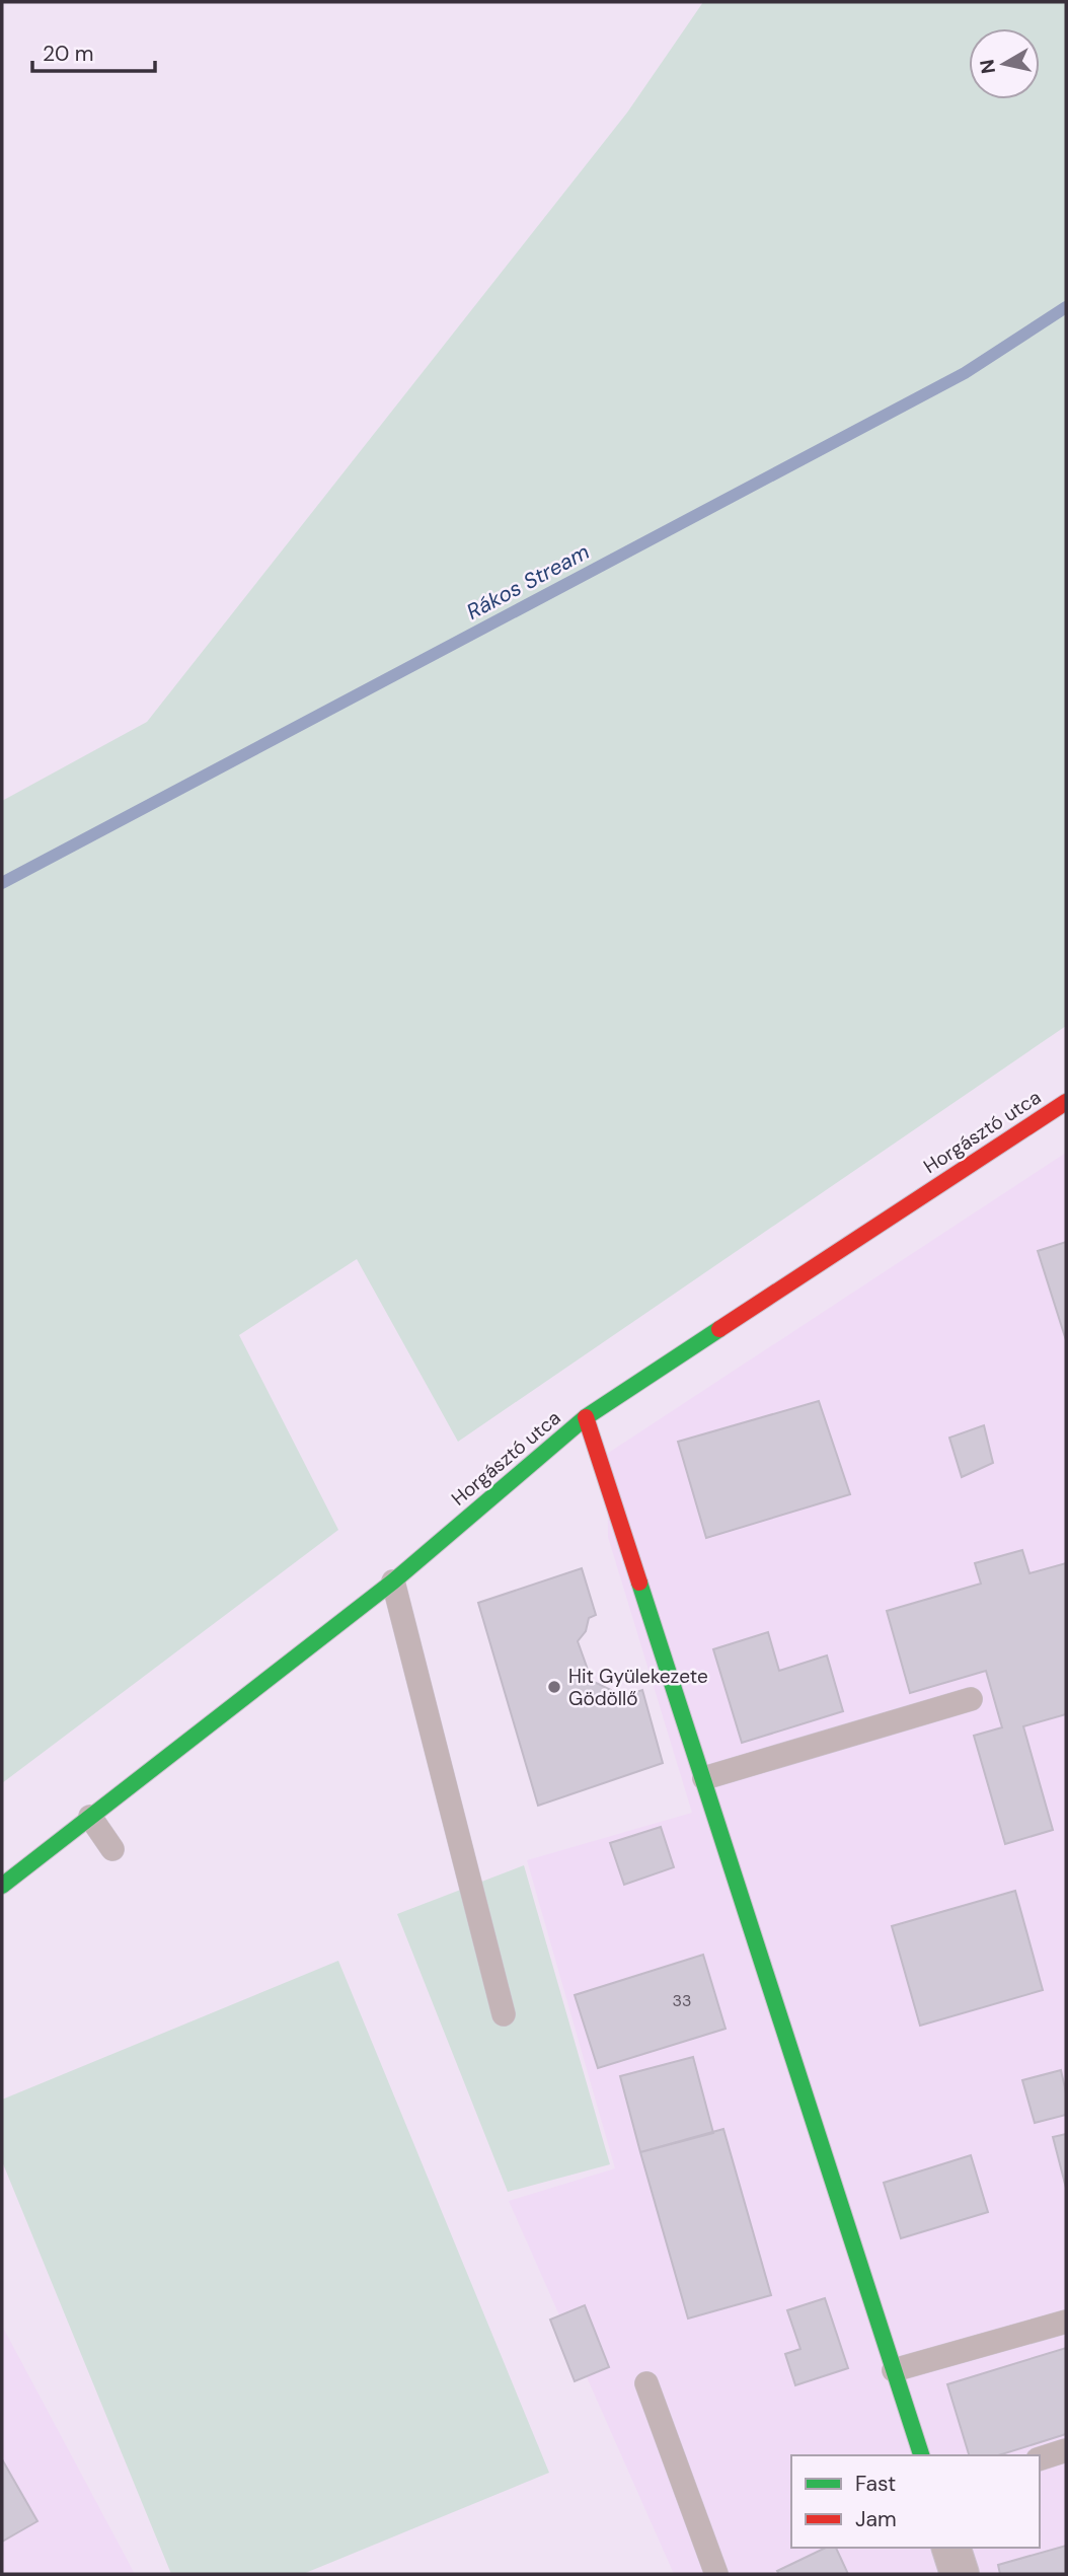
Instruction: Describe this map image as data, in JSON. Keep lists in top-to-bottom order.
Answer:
{
  "streets": {
    "street": ["Horgásztó utca"]
  },
  "water": ["Rákos Stream"],
  "places": ["Hit Gyülekezete Gödöllő"],
  "house_numbers": ["33"],
  "legend": ["Fast", "Jam"],
  "scale_bar": "20 m",
  "north": "left"
}
